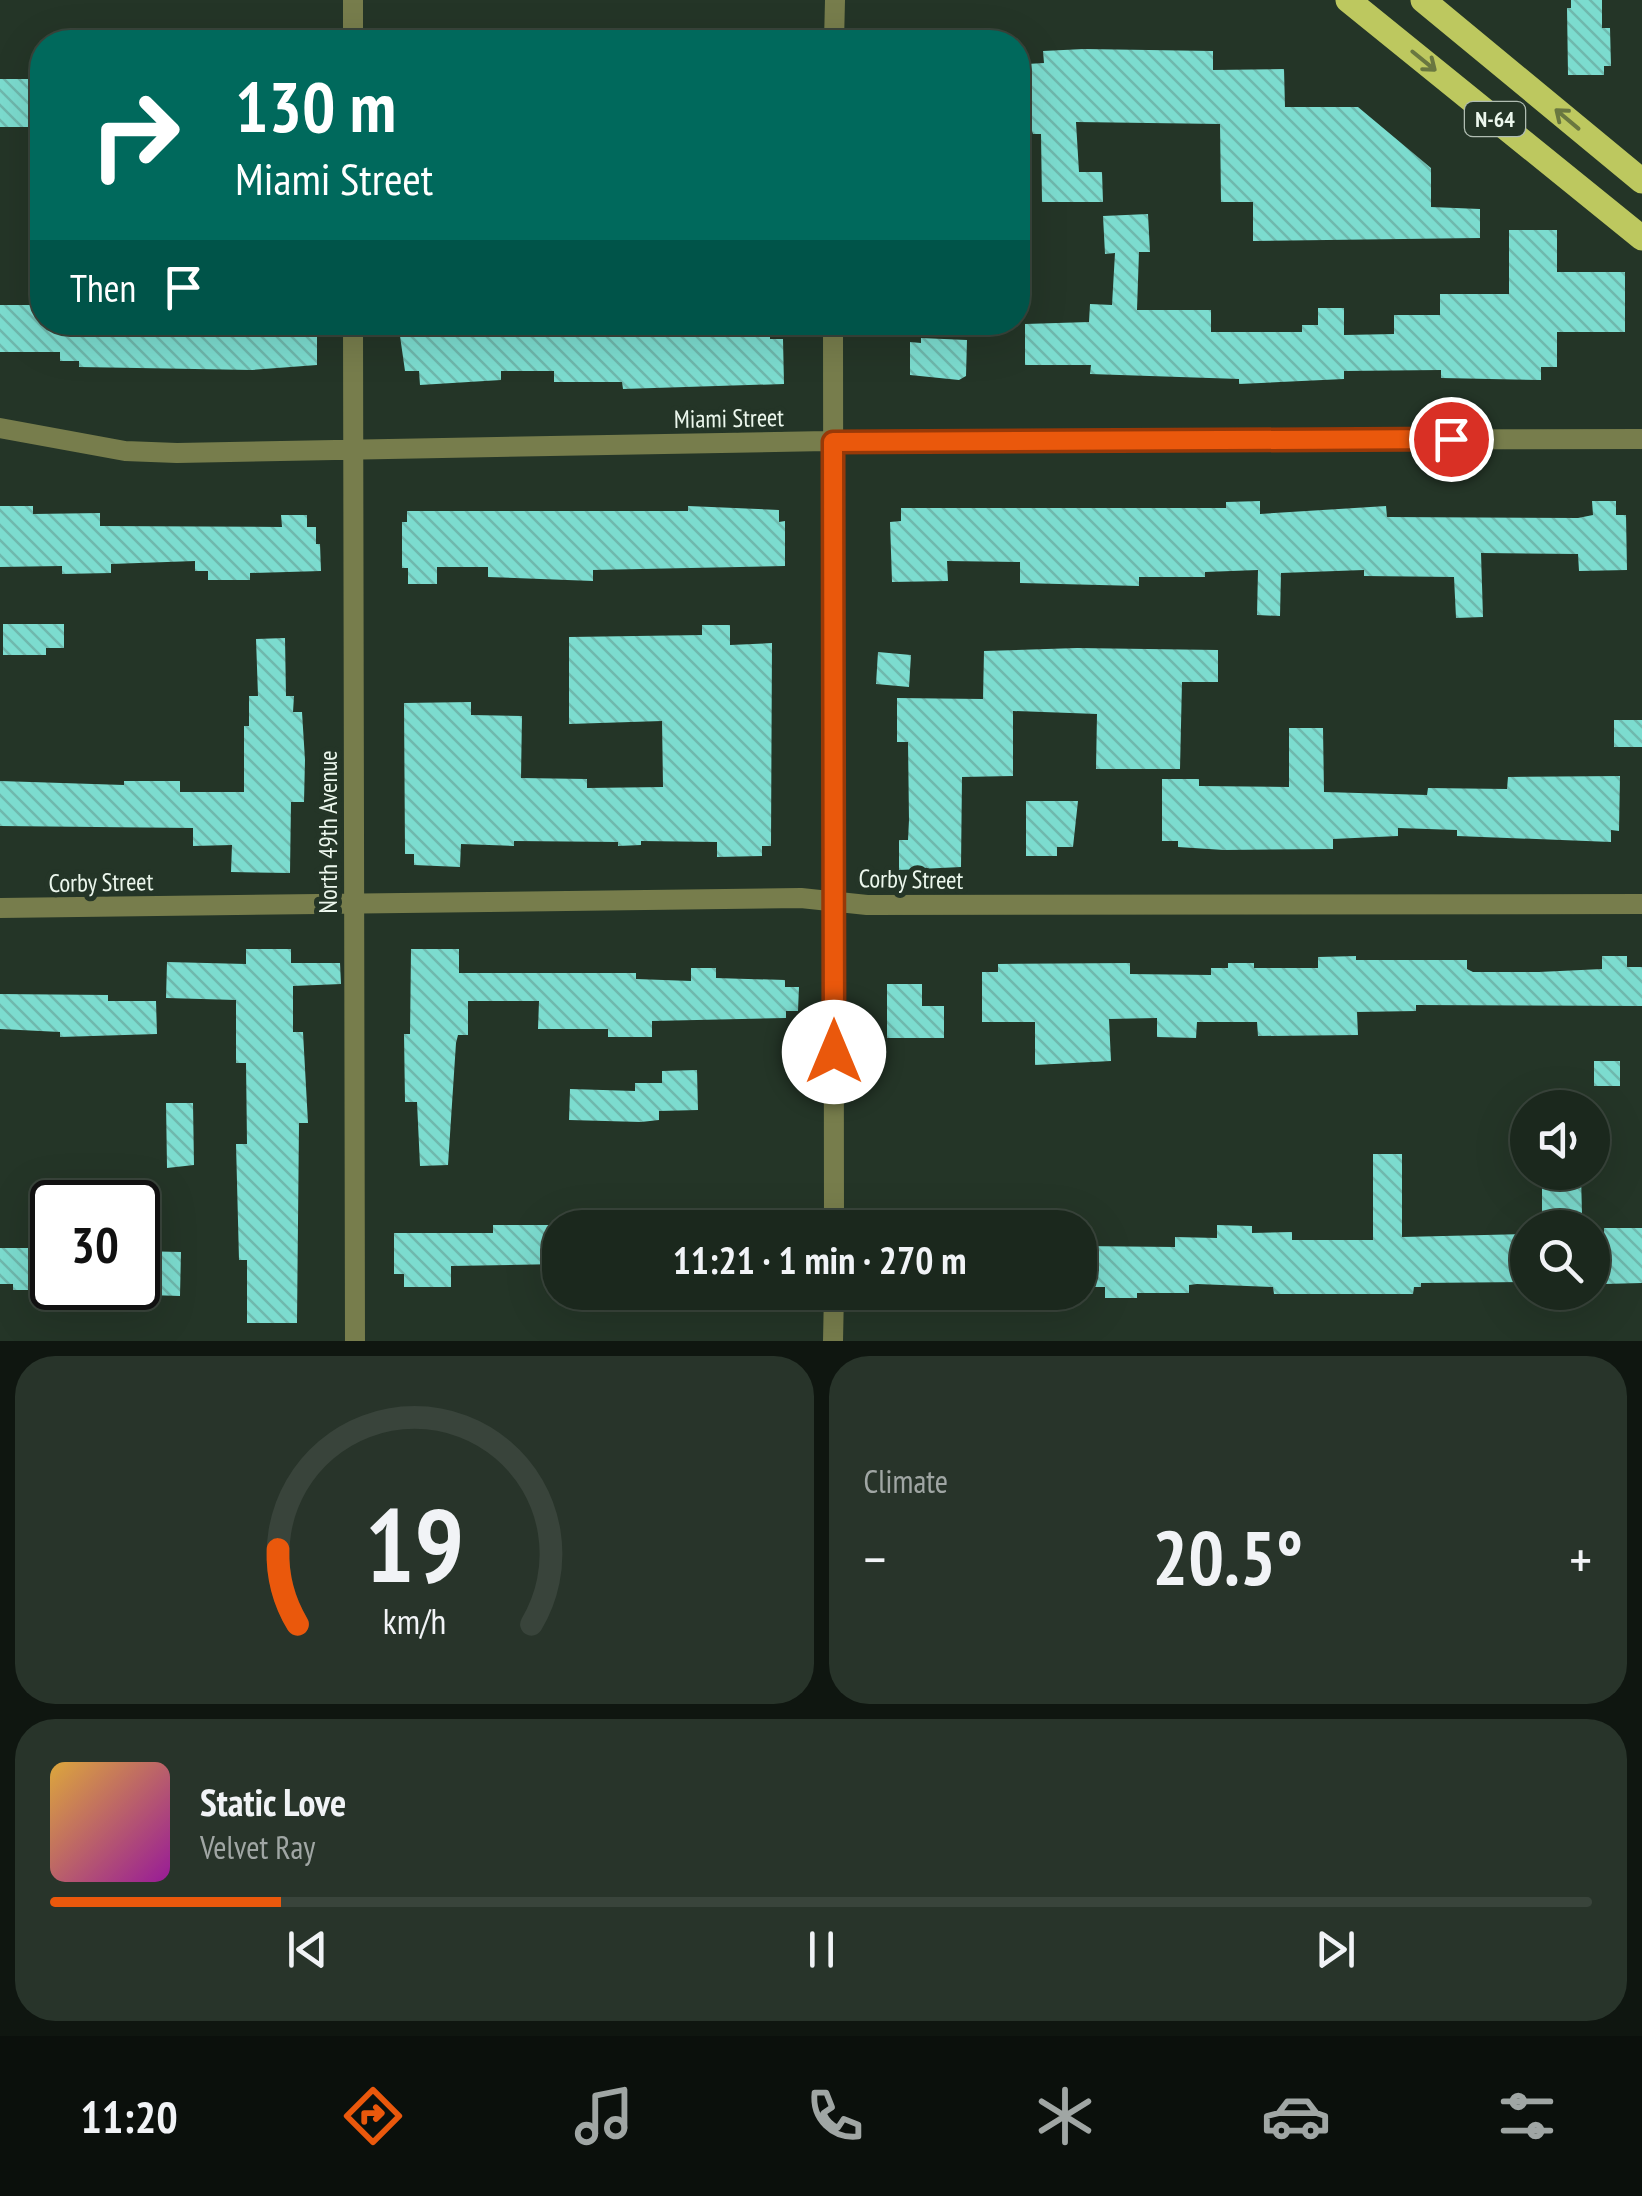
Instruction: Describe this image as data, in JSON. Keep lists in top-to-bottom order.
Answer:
{
  "streets": {
    "main road": ["N-64"],
    "street": ["Miami Street", "North 49th Avenue", "Corby Street"]
  },
  "crossings": [
    ["Miami Street", "North 49th Avenue"],
    ["North 49th Avenue", "Corby Street"]
  ],
  "page": {
    "turn": ["130 m", "Miami Street"],
    "then": "Then",
    "limit": "30",
    "trip": "11:21 · 1 min · 270 m",
    "tile": "Climate",
    "heat": ["−", "20.5°", "+"],
    "song": ["Static Love", "Velvet Ray"],
    "tabs": "11:20",
    "gauge": ["19", "km/h"]
  }
}
